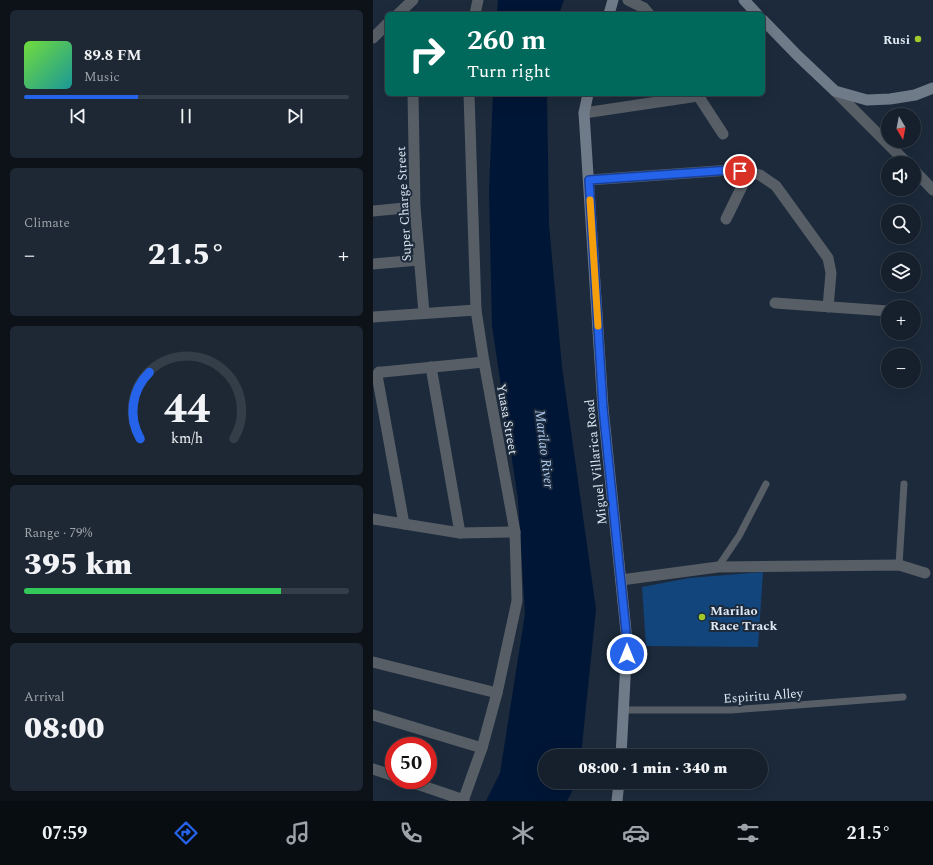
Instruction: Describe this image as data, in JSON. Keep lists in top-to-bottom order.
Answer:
{
  "streets": {
    "main road": ["Miguel Villarica Road"],
    "street": ["Super Charge Street", "Yuasa Street"],
    "lane": ["Espiritu Alley"]
  },
  "crossings": [
    ["Miguel Villarica Road", "Espiritu Alley"]
  ],
  "water": ["Marilao River"],
  "places": ["Rusi", "Marilao Race Track"],
  "north": "bottom",
  "page": {
    "turn": ["260 m", "Turn right"],
    "song": ["89.8 FM", "Music"],
    "map_buttons": ["+", "−"],
    "tile": [
      "Climate",
      ["Range · 79%", "395 km"],
      ["Arrival", "08:00"]
    ],
    "heat": ["−", "21.5°", "+"],
    "limit": "50",
    "trip": "08:00 · 1 min · 340 m",
    "tabs": ["07:59", "21.5°"],
    "gauge": ["44", "km/h"]
  }
}
